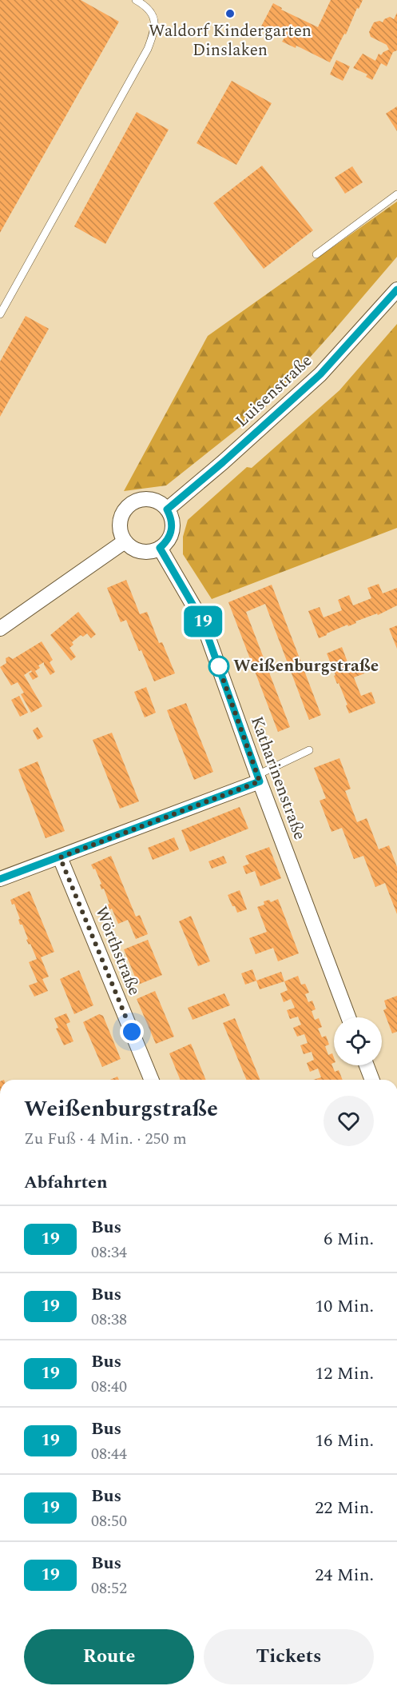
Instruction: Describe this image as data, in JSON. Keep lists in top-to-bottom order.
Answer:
{
  "streets": {
    "street": ["Luisenstraße", "Katharinenstraße", "Wörthstraße"]
  },
  "crossings": [
    ["Luisenstraße", "Katharinenstraße"]
  ],
  "places": ["Waldorf Kindergarten Dinslaken", "Weißenburgstraße"],
  "lines": ["bus line 19"],
  "page": {
    "on_map": "19",
    "heading": [
      ["Weißenburgstraße", "Zu Fuß · 4 Min. · 250 m"],
      "Abfahrten"
    ],
    "list": [
      {
        "mark": "19",
        "name": "Bus",
        "note": "08:34",
        "value": "6 Min."
      },
      {
        "mark": "19",
        "name": "Bus",
        "note": "08:38",
        "value": "10 Min."
      },
      {
        "mark": "19",
        "name": "Bus",
        "note": "08:40",
        "value": "12 Min."
      },
      {
        "mark": "19",
        "name": "Bus",
        "note": "08:44",
        "value": "16 Min."
      },
      {
        "mark": "19",
        "name": "Bus",
        "note": "08:50",
        "value": "22 Min."
      },
      {
        "mark": "19",
        "name": "Bus",
        "note": "08:52",
        "value": "24 Min."
      }
    ],
    "buttons": ["Route", "Tickets"]
  }
}
